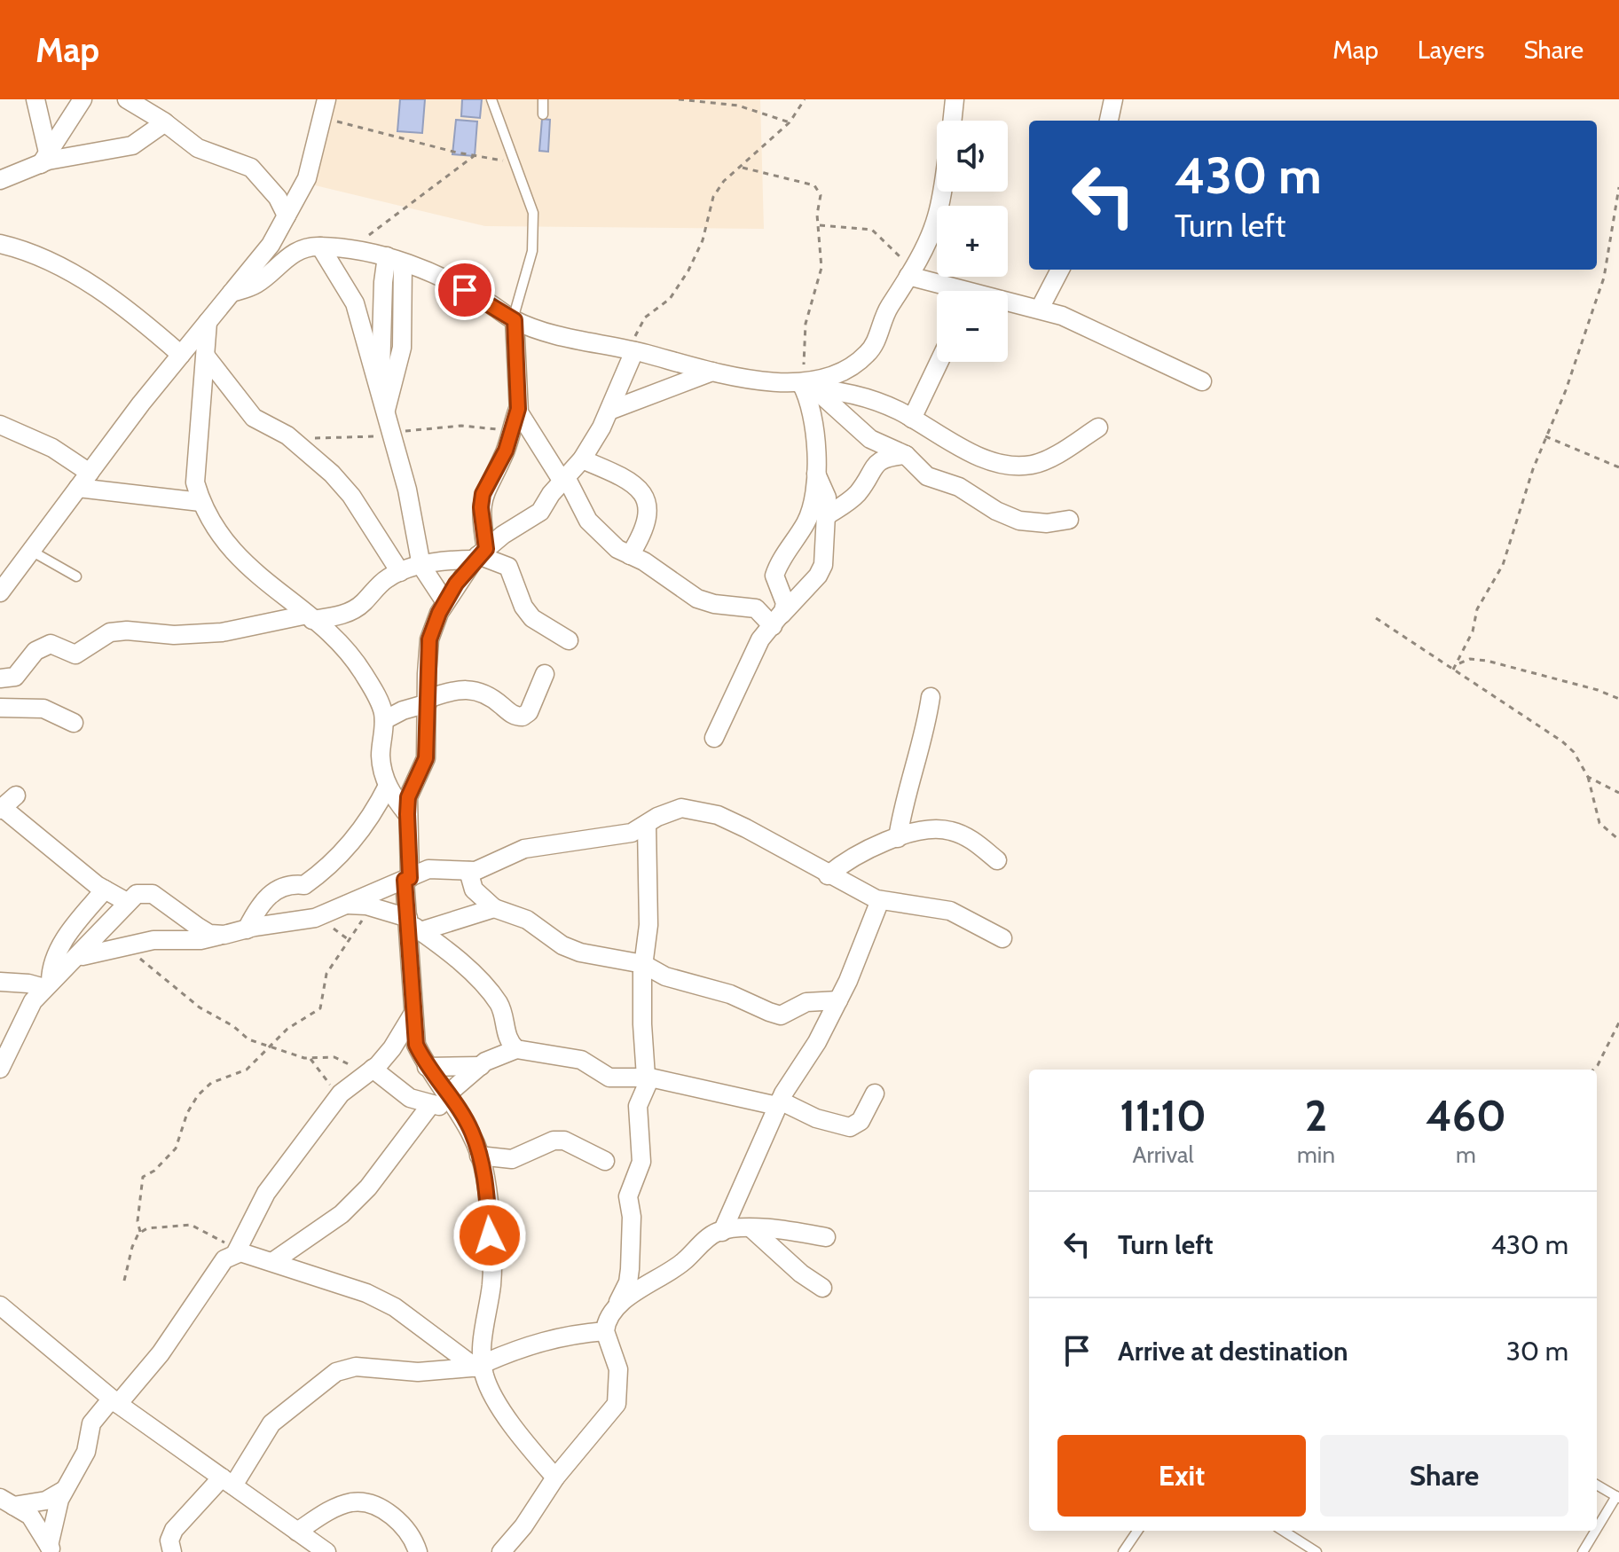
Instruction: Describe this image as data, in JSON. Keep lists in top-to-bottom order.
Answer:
{
  "page": {
    "header": "Map",
    "nav": ["Map", "Layers", "Share"],
    "map_buttons": ["+", "−"],
    "turn": ["430 m", "Turn left"],
    "eta": [
      "11:10",
      "Arrival",
      "2",
      "min",
      "460",
      "m"
    ],
    "list": [
      {
        "name": "Turn left",
        "value": "430 m"
      },
      {
        "name": "Arrive at destination",
        "value": "30 m"
      }
    ],
    "buttons": ["Exit", "Share"]
  }
}
